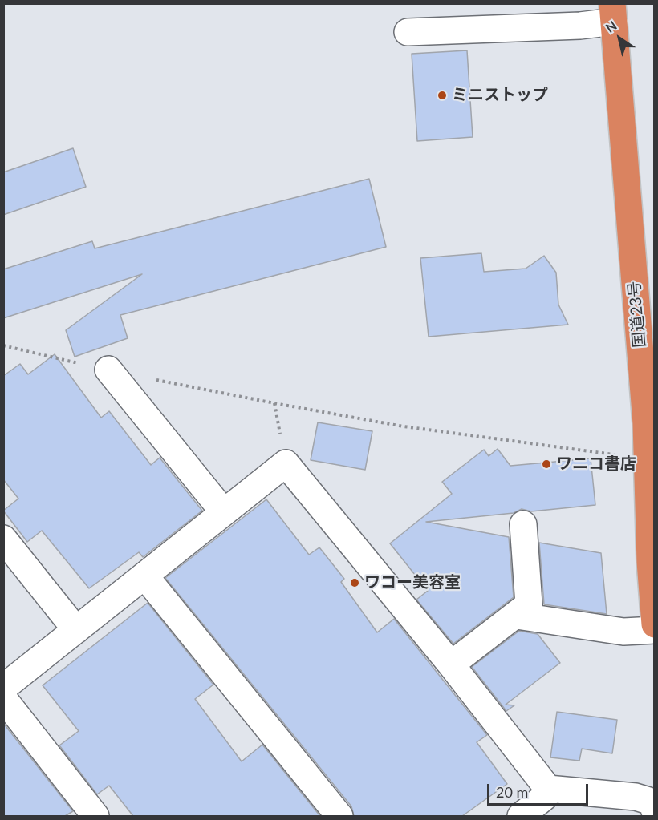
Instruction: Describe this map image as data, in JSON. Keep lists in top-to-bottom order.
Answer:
{
  "streets": {
    "highway": ["国道23号"]
  },
  "places": ["ミニストップ", "ワニコ書店", "ワコー美容室"],
  "scale_bar": "20 m",
  "north": "top left"
}
